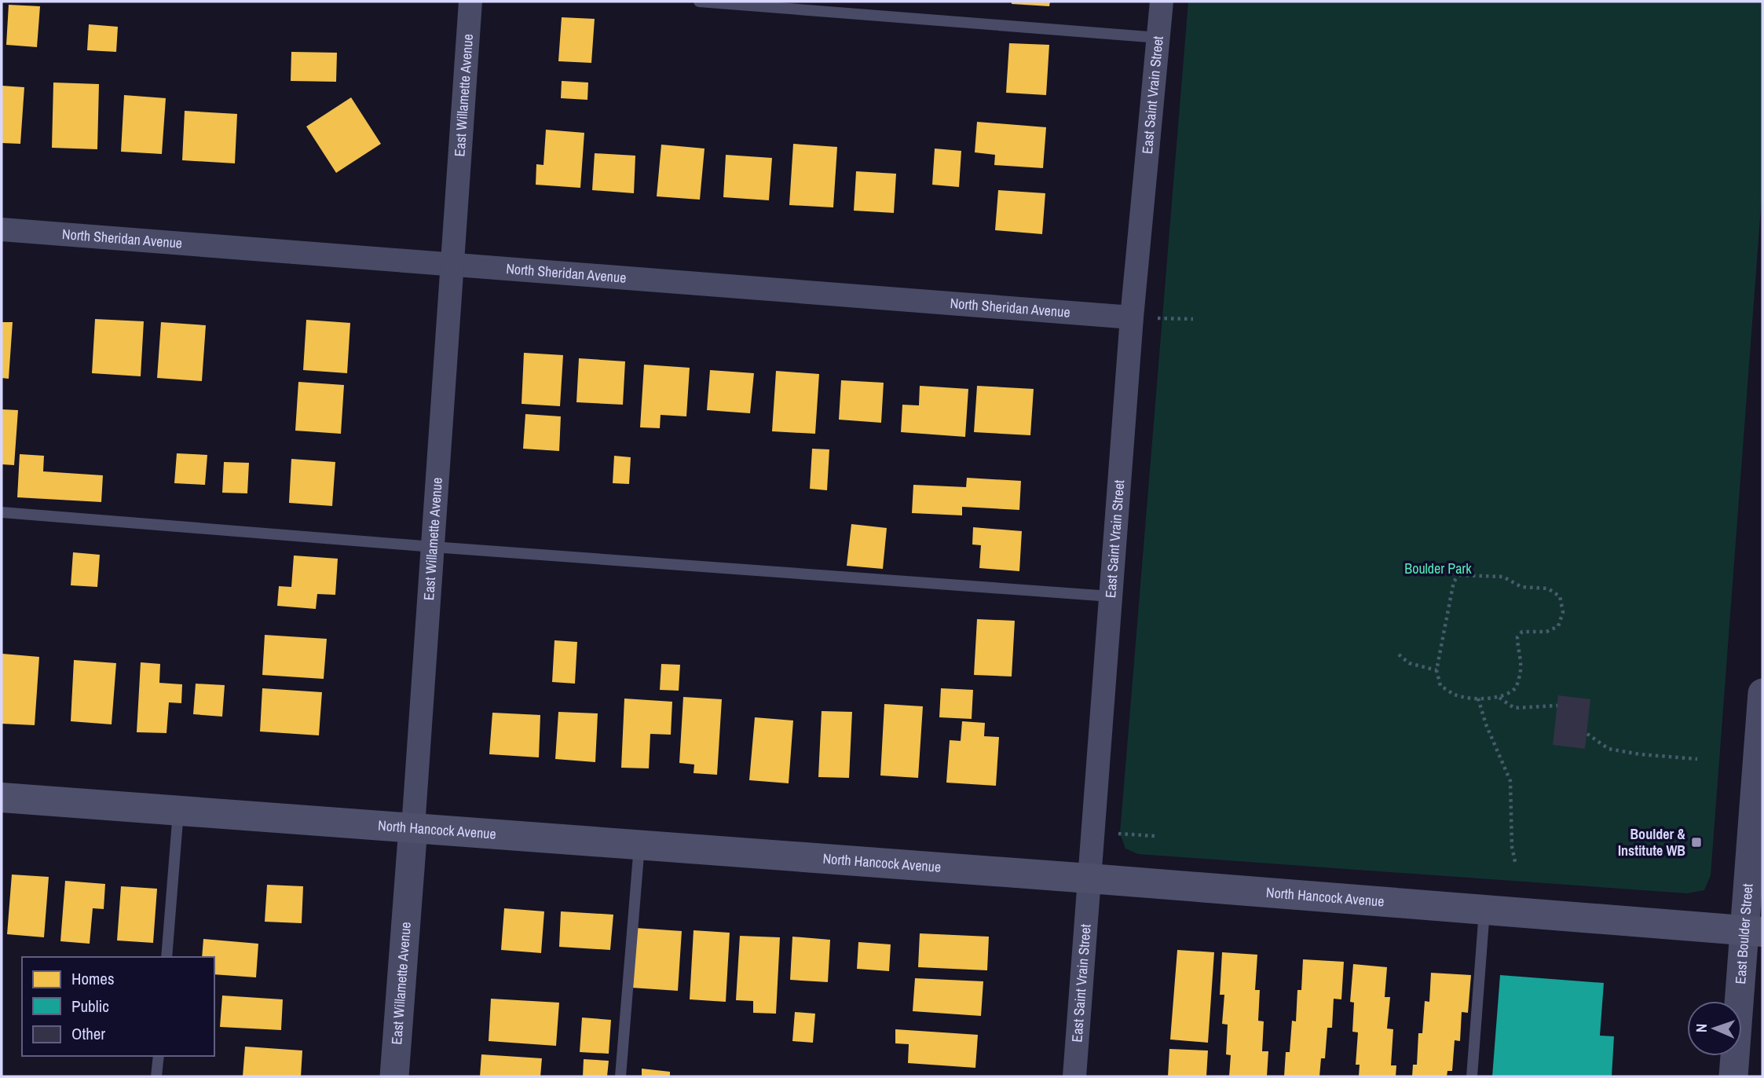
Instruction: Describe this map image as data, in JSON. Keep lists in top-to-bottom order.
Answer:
{
  "streets": {
    "main road": ["North Hancock Avenue"],
    "street": [
      "East Willamette Avenue",
      "East Saint Vrain Street",
      "North Sheridan Avenue",
      "East Boulder Street"
    ]
  },
  "crossings": [
    ["East Willamette Avenue", "North Sheridan Avenue"],
    ["East Willamette Avenue", "North Hancock Avenue"],
    ["East Saint Vrain Street", "North Sheridan Avenue"],
    ["East Saint Vrain Street", "North Hancock Avenue"],
    ["North Hancock Avenue", "East Boulder Street"]
  ],
  "parks": ["Boulder Park"],
  "places": {
    "transit": ["Boulder & Institute WB"]
  },
  "legend": ["Homes", "Public", "Other"],
  "north": "left"
}
